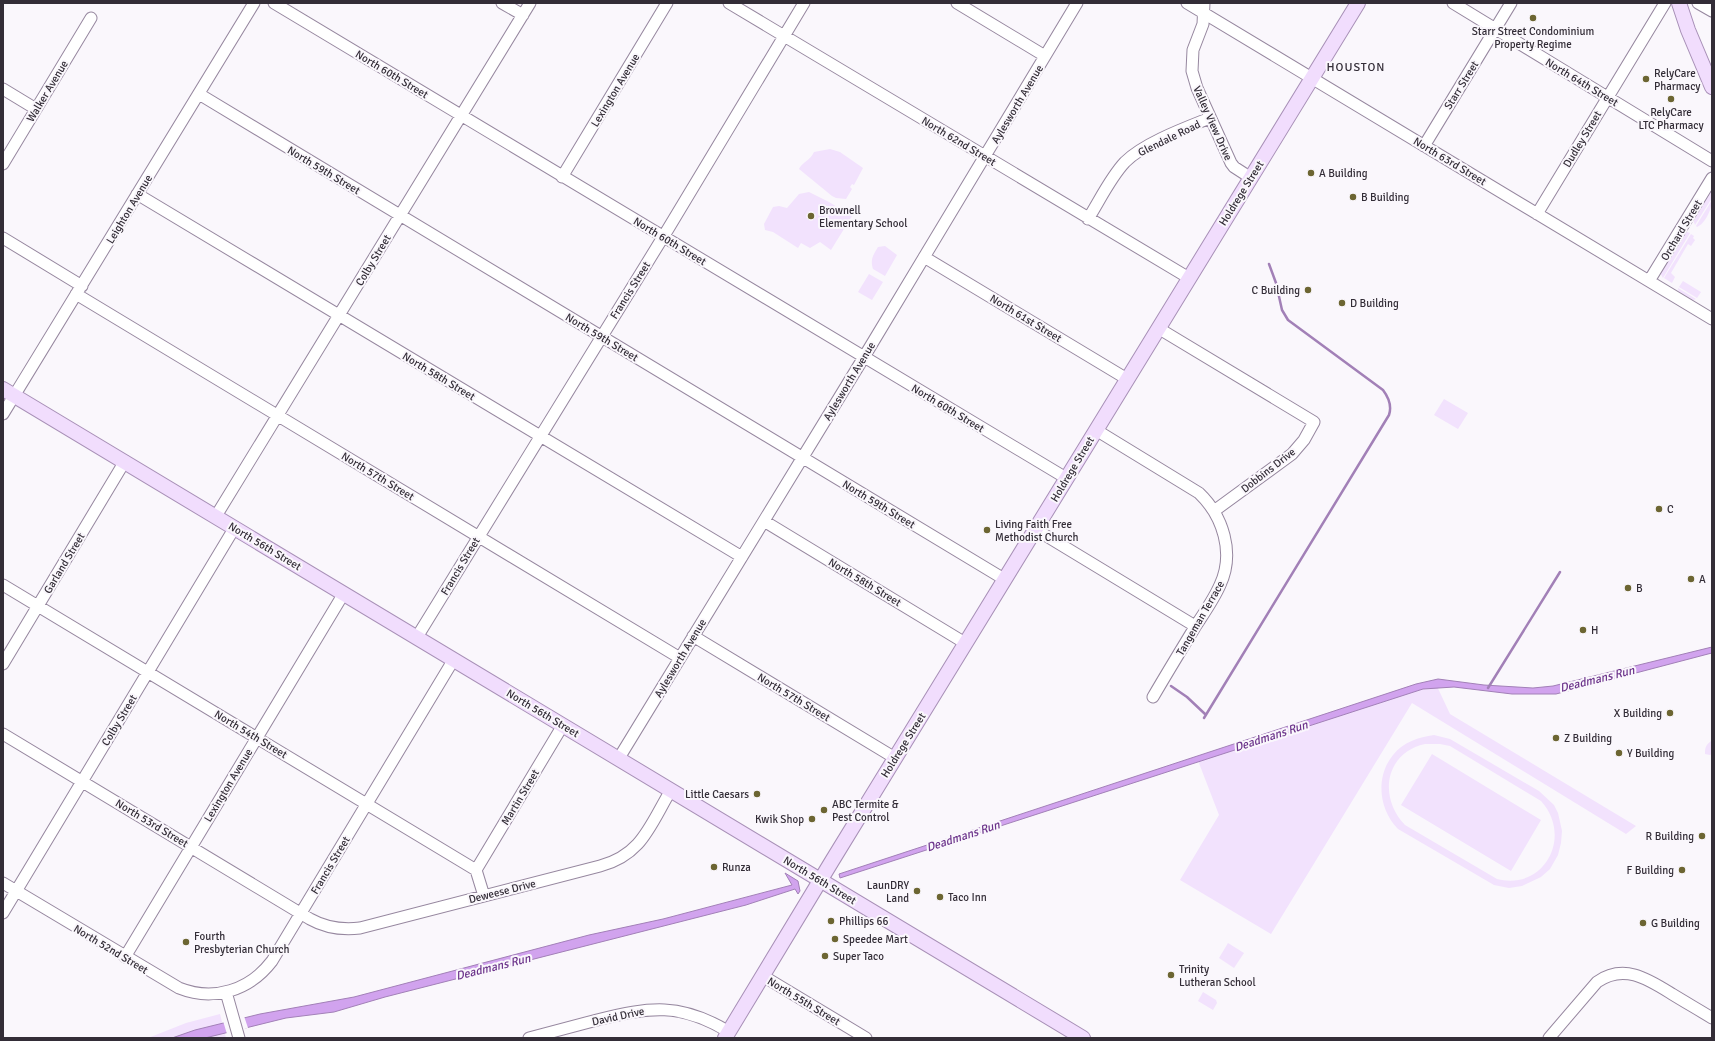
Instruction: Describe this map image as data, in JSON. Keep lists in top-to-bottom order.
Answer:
{
  "streets": {
    "main road": ["Holdrege Street", "North 56th Street"],
    "street": [
      "North 60th Street",
      "North 64th Street",
      "Starr Street",
      "Lexington Avenue",
      "Walker Avenue",
      "Aylesworth Avenue",
      "Valley View Drive",
      "Glendale Road",
      "Dudley Street",
      "North 62nd Street",
      "North 63rd Street",
      "North 59th Street",
      "Leighton Avenue",
      "Orchard Street",
      "Colby Street",
      "Francis Street",
      "North 61st Street",
      "North 58th Street",
      "Dobbins Drive",
      "North 57th Street",
      "Garland Street",
      "Tangeman Terrace",
      "North 54th Street",
      "Martin Street",
      "North 53rd Street",
      "Deweese Drive",
      "North 52nd Street",
      "North 55th Street",
      "David Drive"
    ]
  },
  "crossings": [
    ["North 60th Street", "Lexington Avenue"],
    ["North 60th Street", "Aylesworth Avenue"],
    ["North 60th Street", "Holdrege Street"],
    ["North 60th Street", "Colby Street"],
    ["North 60th Street", "Francis Street"],
    ["North 64th Street", "Starr Street"],
    ["North 64th Street", "Dudley Street"],
    ["Starr Street", "North 63rd Street"],
    ["Lexington Avenue", "North 56th Street"],
    ["Lexington Avenue", "North 54th Street"],
    ["Lexington Avenue", "North 53rd Street"],
    ["Lexington Avenue", "North 52nd Street"],
    ["Aylesworth Avenue", "North 62nd Street"],
    ["Aylesworth Avenue", "North 59th Street"],
    ["Aylesworth Avenue", "North 61st Street"],
    ["Aylesworth Avenue", "North 58th Street"],
    ["Aylesworth Avenue", "North 57th Street"],
    ["Aylesworth Avenue", "North 56th Street"],
    ["Valley View Drive", "Glendale Road"],
    ["Valley View Drive", "North 63rd Street"],
    ["Valley View Drive", "Holdrege Street"],
    ["Glendale Road", "North 62nd Street"],
    ["Dudley Street", "North 63rd Street"],
    ["North 62nd Street", "Holdrege Street"],
    ["North 62nd Street", "Francis Street"],
    ["North 63rd Street", "Holdrege Street"],
    ["North 63rd Street", "Orchard Street"],
    ["North 59th Street", "Holdrege Street"],
    ["North 59th Street", "Leighton Avenue"],
    ["North 59th Street", "Colby Street"],
    ["North 59th Street", "Francis Street"],
    ["Holdrege Street", "North 61st Street"],
    ["Holdrege Street", "North 58th Street"],
    ["Holdrege Street", "Dobbins Drive"],
    ["Holdrege Street", "North 57th Street"],
    ["Holdrege Street", "North 56th Street"],
    ["Holdrege Street", "North 55th Street"],
    ["Holdrege Street", "David Drive"],
    ["Leighton Avenue", "North 58th Street"],
    ["Leighton Avenue", "North 57th Street"],
    ["Leighton Avenue", "North 56th Street"],
    ["Colby Street", "North 58th Street"],
    ["Colby Street", "North 57th Street"],
    ["Colby Street", "North 56th Street"],
    ["Colby Street", "North 54th Street"],
    ["Colby Street", "North 53rd Street"],
    ["Colby Street", "North 52nd Street"],
    ["Francis Street", "North 58th Street"],
    ["Francis Street", "North 57th Street"],
    ["Francis Street", "North 56th Street"],
    ["Francis Street", "North 54th Street"],
    ["Francis Street", "North 53rd Street"],
    ["Francis Street", "Deweese Drive"],
    ["Francis Street", "North 52nd Street"],
    ["Dobbins Drive", "Tangeman Terrace"],
    ["North 56th Street", "Garland Street"],
    ["North 56th Street", "Martin Street"],
    ["North 56th Street", "Deweese Drive"],
    ["Garland Street", "North 54th Street"],
    ["North 54th Street", "Martin Street"],
    ["North 53rd Street", "Deweese Drive"]
  ],
  "districts": ["HOUSTON"],
  "water": ["Deadmans Run"],
  "places": [
    "Starr Street Condominium Property Regime",
    "RelyCare Pharmacy",
    "RelyCare LTC Pharmacy",
    "A Building",
    "B Building",
    "Brownell Elementary School",
    "C Building",
    "D Building",
    "C",
    "Living Faith Free Methodist Church",
    "A",
    "B",
    "H",
    "X Building",
    "Z Building",
    "Y Building",
    "Little Caesars",
    "ABC Termite & Pest Control",
    "Kwik Shop",
    "R Building",
    "Runza",
    "F Building",
    "LaunDRY Land",
    "Taco Inn",
    "Phillips 66",
    "G Building",
    "Speedee Mart",
    "Fourth Presbyterian Church",
    "Super Taco",
    "Trinity Lutheran School"
  ]
}
